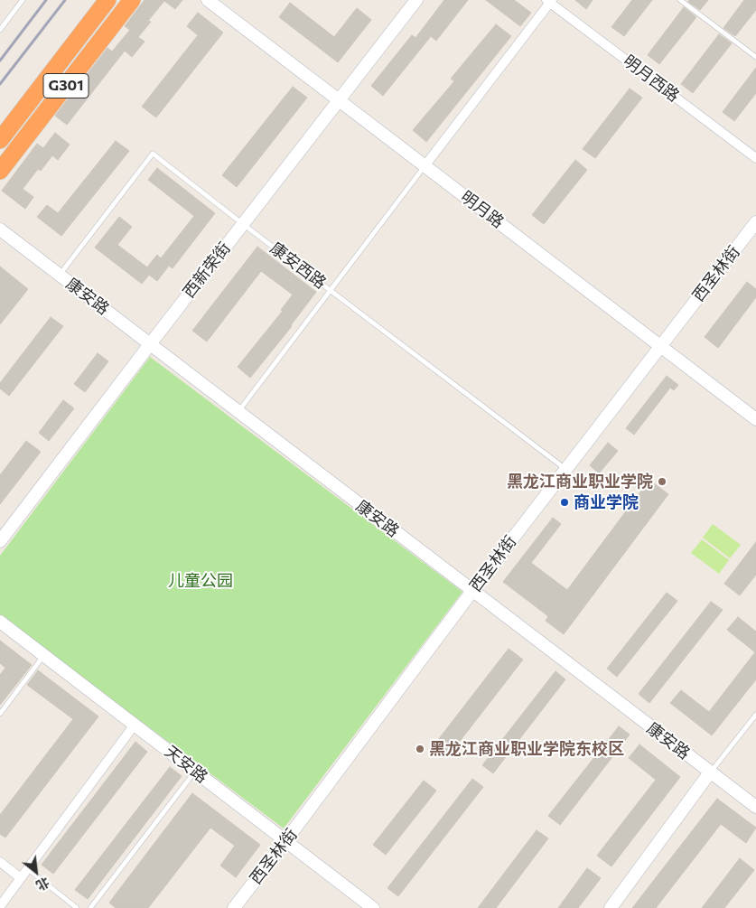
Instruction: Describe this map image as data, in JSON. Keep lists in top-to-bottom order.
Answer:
{
  "streets": {
    "highway": ["G301"],
    "street": [
      "明月西路",
      "明月路",
      "西新荣街",
      "西圣林街",
      "康安路",
      "天安路"
    ],
    "lane": ["康安西路"]
  },
  "crossings": [
    ["明月路", "西新荣街"],
    ["明月路", "西圣林街"],
    ["康安西路", "西新荣街"],
    ["康安西路", "西圣林街"],
    ["康安西路", "康安路"],
    ["西新荣街", "康安路"],
    ["西圣林街", "康安路"],
    ["西圣林街", "天安路"]
  ],
  "parks": ["儿童公园"],
  "places": ["黑龙江商业职业学院", "商业学院", "黑龙江商业职业学院东校区"],
  "north": "bottom right"
}
